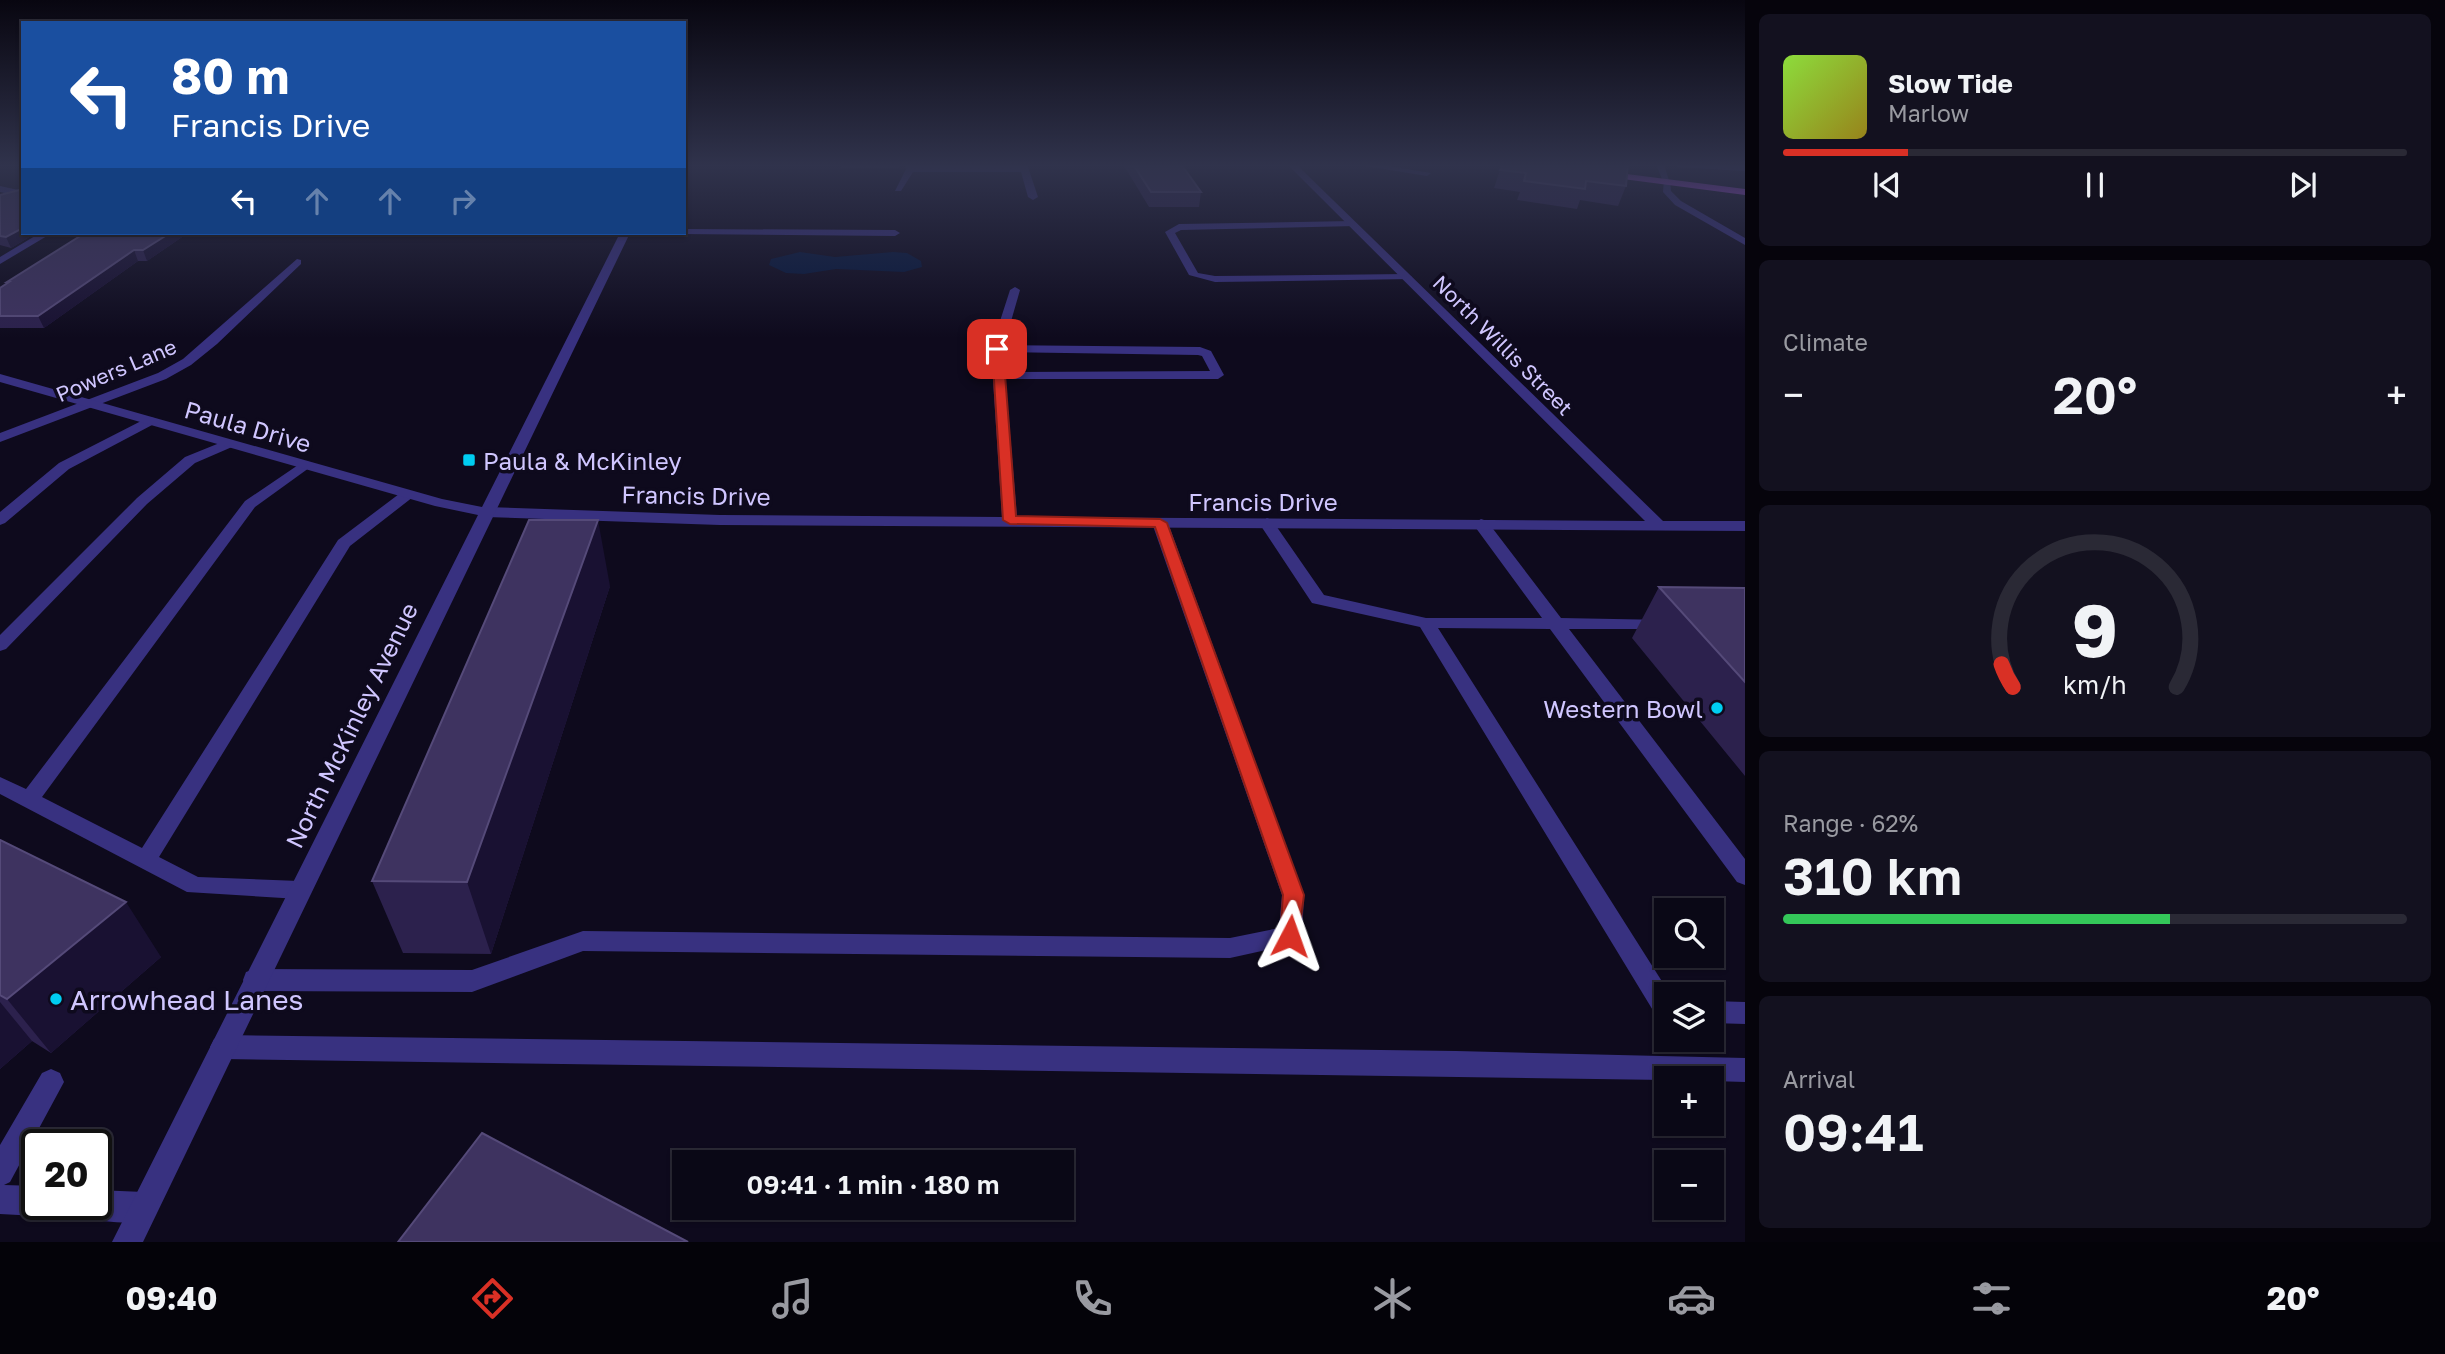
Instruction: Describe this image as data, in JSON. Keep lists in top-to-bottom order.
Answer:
{
  "streets": {
    "street": [
      "North Willis Street",
      "Powers Lane",
      "Paula Drive",
      "Francis Drive",
      "North McKinley Avenue"
    ]
  },
  "crossings": [
    ["North Willis Street", "Francis Drive"],
    ["Powers Lane", "Paula Drive"],
    ["Paula Drive", "Francis Drive"],
    ["Paula Drive", "North McKinley Avenue"],
    ["Francis Drive", "North McKinley Avenue"]
  ],
  "places": {
    "transit": ["Paula & McKinley"],
    "other": ["Western Bowl", "Arrowhead Lanes"]
  },
  "page": {
    "turn": ["80 m", "Francis Drive"],
    "song": ["Slow Tide", "Marlow"],
    "tile": [
      "Climate",
      ["Range · 62%", "310 km"],
      ["Arrival", "09:41"]
    ],
    "heat": ["−", "20°", "+"],
    "map_buttons": ["+", "−"],
    "limit": "20",
    "trip": "09:41 · 1 min · 180 m",
    "tabs": ["09:40", "20°"],
    "gauge": ["9", "km/h"]
  }
}
